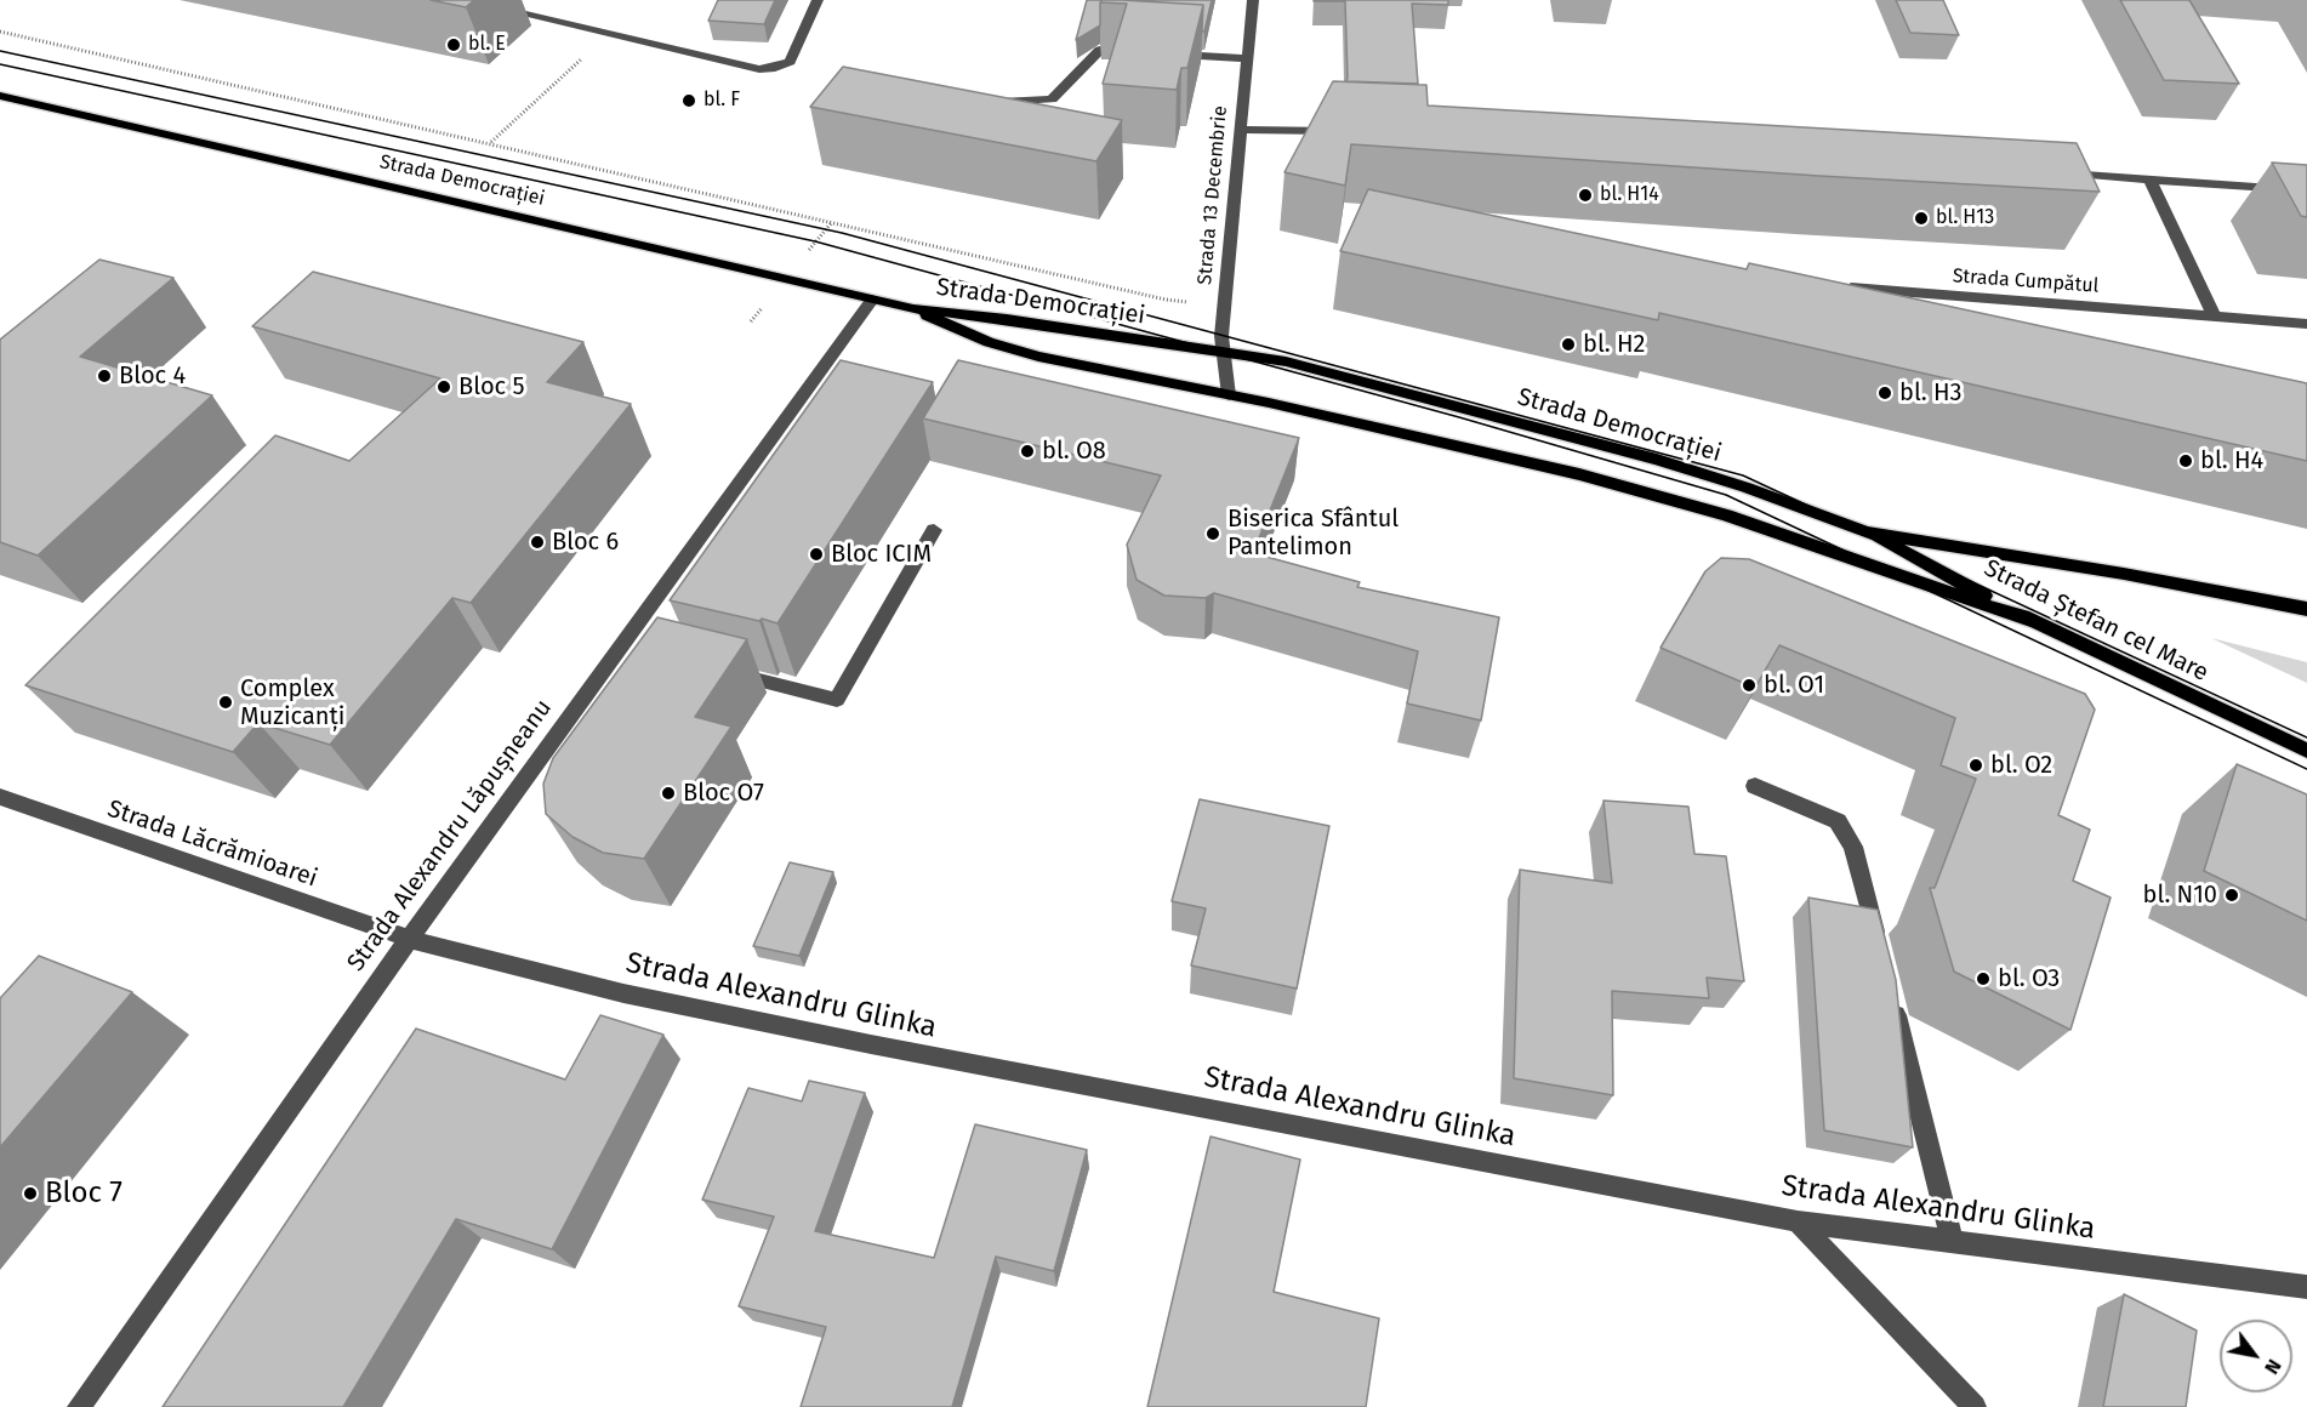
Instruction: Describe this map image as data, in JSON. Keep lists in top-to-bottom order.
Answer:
{
  "streets": {
    "main road": ["Strada Democrației", "Strada Ștefan cel Mare"],
    "street": [
      "Strada 13 Decembrie",
      "Strada Cumpătul",
      "Strada Alexandru Lăpușneanu",
      "Strada Lăcrămioarei",
      "Strada Alexandru Glinka"
    ]
  },
  "crossings": [
    ["Strada Democrației", "Strada 13 Decembrie"],
    ["Strada Democrației", "Strada Ștefan cel Mare"],
    ["Strada Democrației", "Strada Alexandru Lăpușneanu"],
    ["Strada Alexandru Lăpușneanu", "Strada Lăcrămioarei"],
    ["Strada Alexandru Lăpușneanu", "Strada Alexandru Glinka"],
    ["Strada Lăcrămioarei", "Strada Alexandru Glinka"]
  ],
  "places": [
    "bl. E",
    "bl. F",
    "bl. H14",
    "bl. H13",
    "bl. H2",
    "Bloc 4",
    "Bloc 5",
    "bl. H3",
    "bl. O8",
    "bl. H4",
    "Biserica Sfântul Pantelimon",
    "Bloc 6",
    "Bloc ICIM",
    "bl. O1",
    "Complex Muzicanți",
    "bl. O2",
    "Bloc O7",
    "bl. N10",
    "bl. O3",
    "Bloc 7"
  ],
  "north": "bottom right"
}
